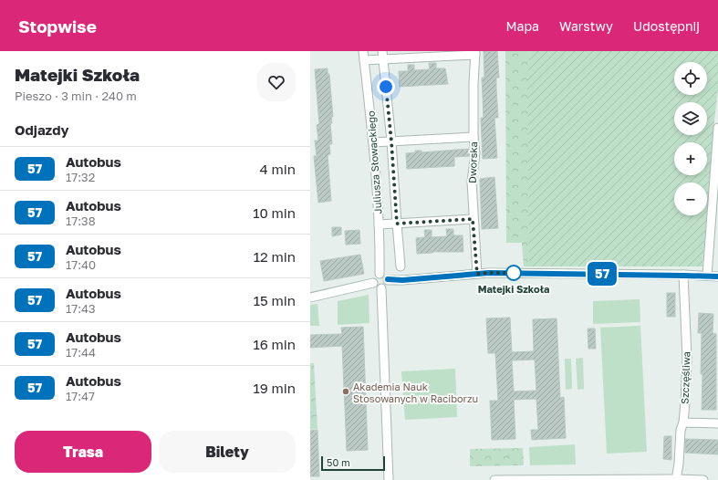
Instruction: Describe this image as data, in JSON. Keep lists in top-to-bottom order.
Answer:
{
  "streets": {
    "street": ["Juliusza Słowackiego", "Dworska", "Szczęśliwa"]
  },
  "places": ["Matejki Szkoła", "Akademia Nauk Stosowanych w Raciborzu"],
  "lines": ["bus line 57"],
  "scale_bar": "50 m",
  "page": {
    "header": "Stopwise",
    "nav": ["Mapa", "Warstwy", "Udostępnij"],
    "heading": [
      ["Matejki Szkoła", "Pieszo · 3 min · 240 m"],
      "Odjazdy"
    ],
    "on_map": "57",
    "map_buttons": ["+", "−"],
    "list": [
      {
        "mark": "57",
        "name": "Autobus",
        "note": "17:32",
        "value": "4 min"
      },
      {
        "mark": "57",
        "name": "Autobus",
        "note": "17:38",
        "value": "10 min"
      },
      {
        "mark": "57",
        "name": "Autobus",
        "note": "17:40",
        "value": "12 min"
      },
      {
        "mark": "57",
        "name": "Autobus",
        "note": "17:43",
        "value": "15 min"
      },
      {
        "mark": "57",
        "name": "Autobus",
        "note": "17:44",
        "value": "16 min"
      },
      {
        "mark": "57",
        "name": "Autobus",
        "note": "17:47",
        "value": "19 min"
      }
    ],
    "buttons": ["Trasa", "Bilety"],
    "scale": "50 m"
  }
}
